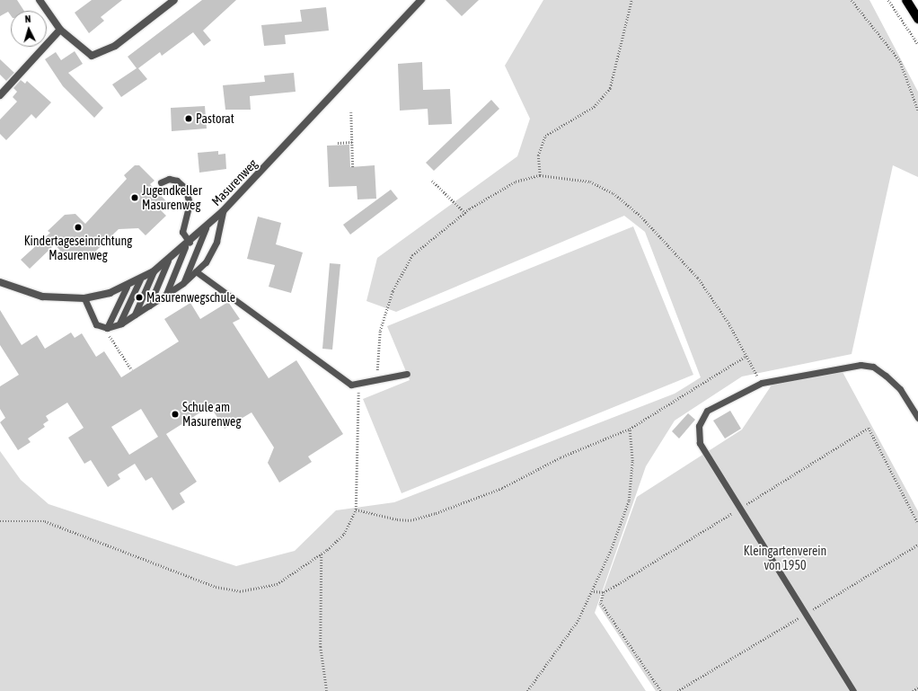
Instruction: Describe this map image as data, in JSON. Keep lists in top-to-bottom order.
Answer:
{
  "streets": {
    "street": ["Masurenweg"]
  },
  "parks": ["Kleingartenverein von 1950"],
  "places": [
    "Pastorat",
    "Jugendkeller Masurenweg",
    "Kindertageseinrichtung Masurenweg",
    "Masurenwegschule",
    "Schule am Masurenweg"
  ],
  "north": "top"
}
